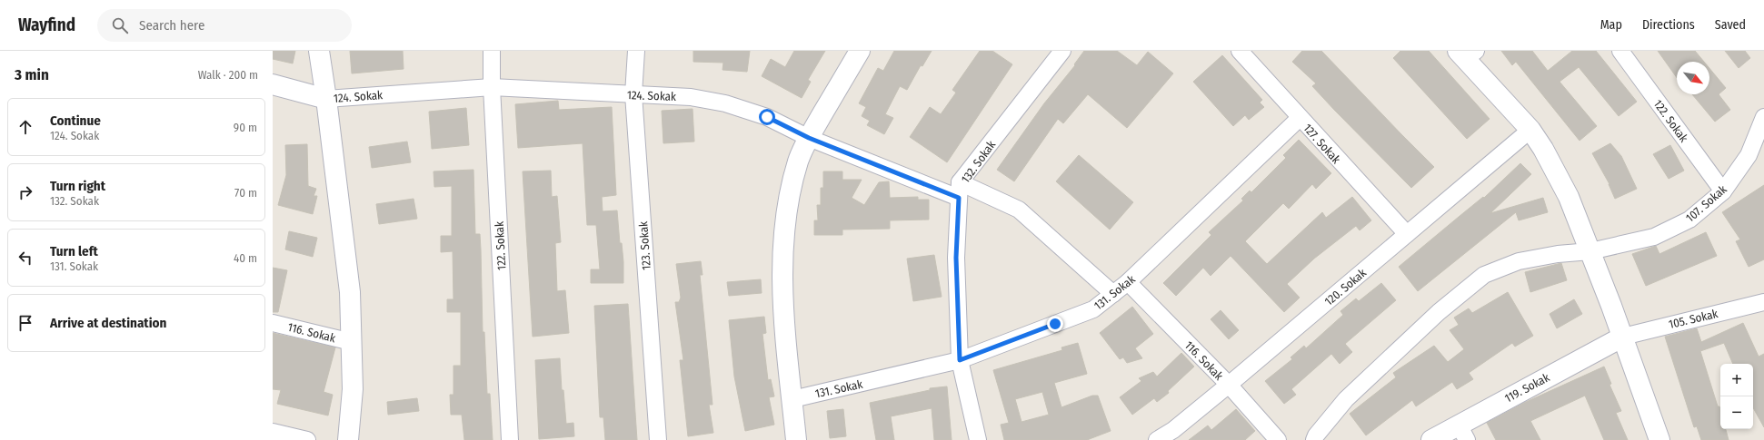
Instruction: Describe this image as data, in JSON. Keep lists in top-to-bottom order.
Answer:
{
  "streets": {
    "main road": ["119. Sokak"],
    "street": [
      "124. Sokak",
      "122. Sokak",
      "127. Sokak",
      "132. Sokak",
      "107. Sokak",
      "123. Sokak",
      "120. Sokak",
      "131. Sokak",
      "105. Sokak",
      "116. Sokak"
    ]
  },
  "crossings": [
    ["124. Sokak", "122. Sokak"],
    ["124. Sokak", "132. Sokak"],
    ["124. Sokak", "123. Sokak"],
    ["124. Sokak", "131. Sokak"],
    ["122. Sokak", "107. Sokak"],
    ["127. Sokak", "120. Sokak"],
    ["127. Sokak", "131. Sokak"],
    ["132. Sokak", "131. Sokak"],
    ["120. Sokak", "116. Sokak"],
    ["131. Sokak", "116. Sokak"],
    ["105. Sokak", "119. Sokak"]
  ],
  "north": "bottom right",
  "page": {
    "header": "Wayfind",
    "search": "Search here",
    "nav": ["Map", "Directions", "Saved"],
    "heading": ["3 min", "Walk · 200 m"],
    "list": [
      ["Continue", "124. Sokak", "90 m"],
      ["Turn right", "132. Sokak", "70 m"],
      ["Turn left", "131. Sokak", "40 m"],
      "Arrive at destination"
    ],
    "map_buttons": ["+", "−"]
  }
}
